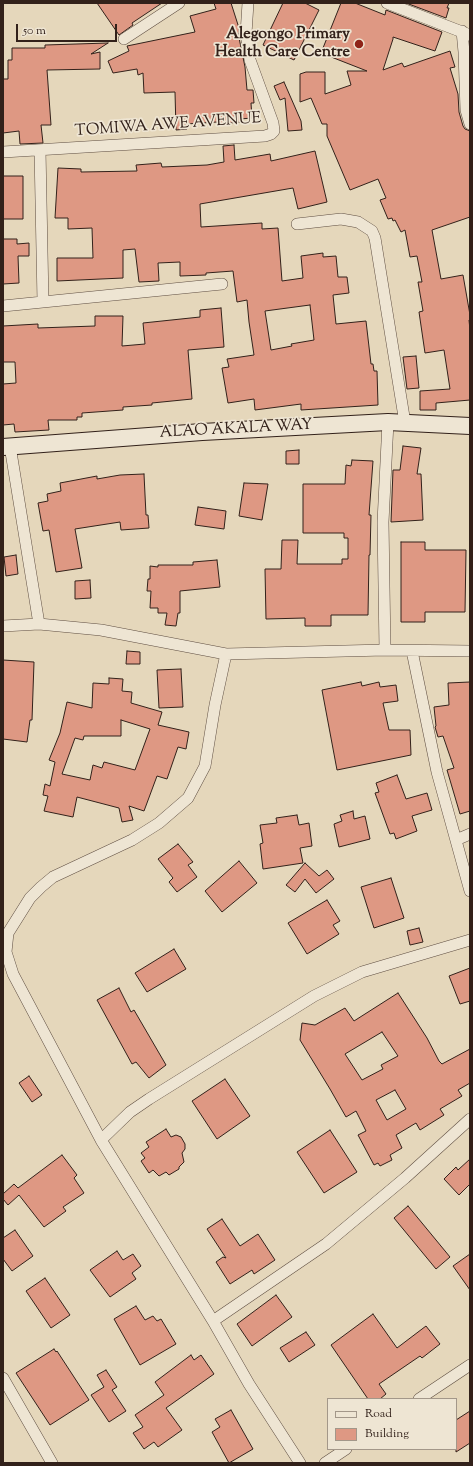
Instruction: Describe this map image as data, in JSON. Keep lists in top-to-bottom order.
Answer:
{
  "streets": {
    "street": ["TOMIWA AWE AVENUE", "ALAO AKALA WAY"]
  },
  "places": ["Alegongo Primary Health Care Centre"],
  "legend": ["Road", "Building"],
  "scale_bar": "50 m"
}
